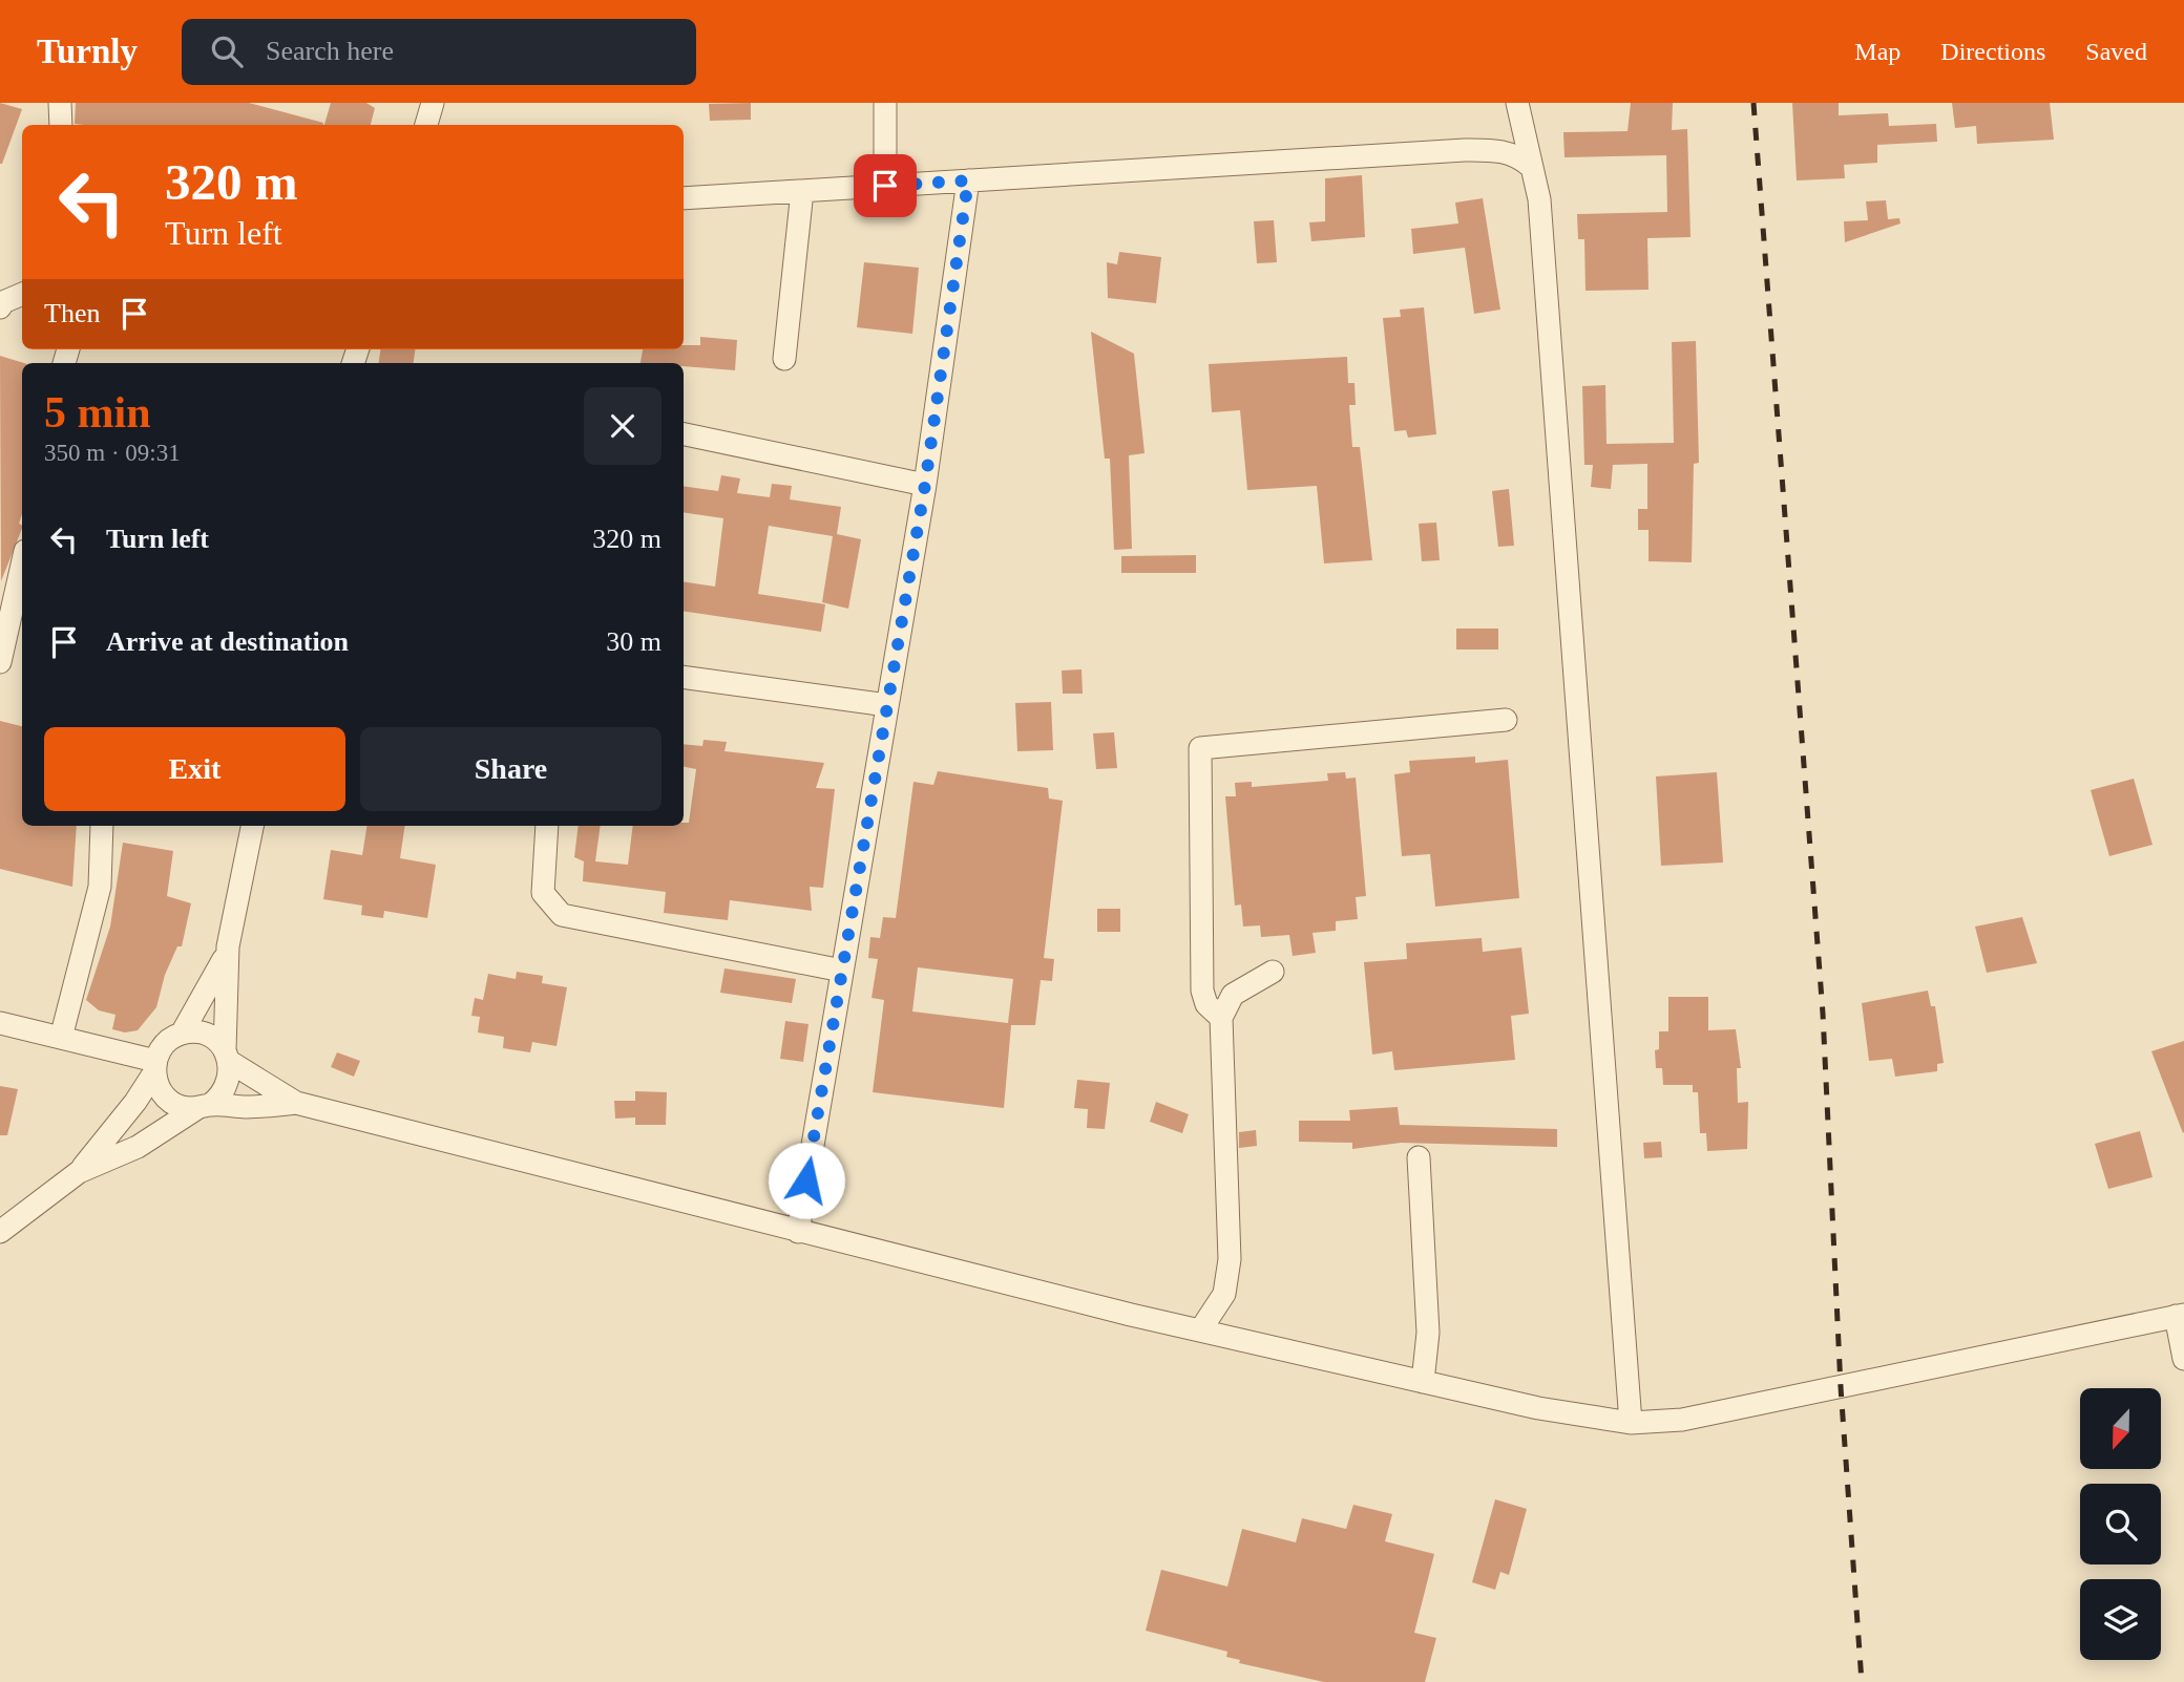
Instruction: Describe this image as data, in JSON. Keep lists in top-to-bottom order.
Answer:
{
  "north": "bottom",
  "page": {
    "header": "Turnly",
    "search": "Search here",
    "nav": ["Map", "Directions", "Saved"],
    "turn": ["320 m", "Turn left"],
    "then": "Then",
    "heading": ["5 min", "350 m · 09:31"],
    "list": [
      {
        "name": "Turn left",
        "value": "320 m"
      },
      {
        "name": "Arrive at destination",
        "value": "30 m"
      }
    ],
    "buttons": ["Exit", "Share"]
  }
}
